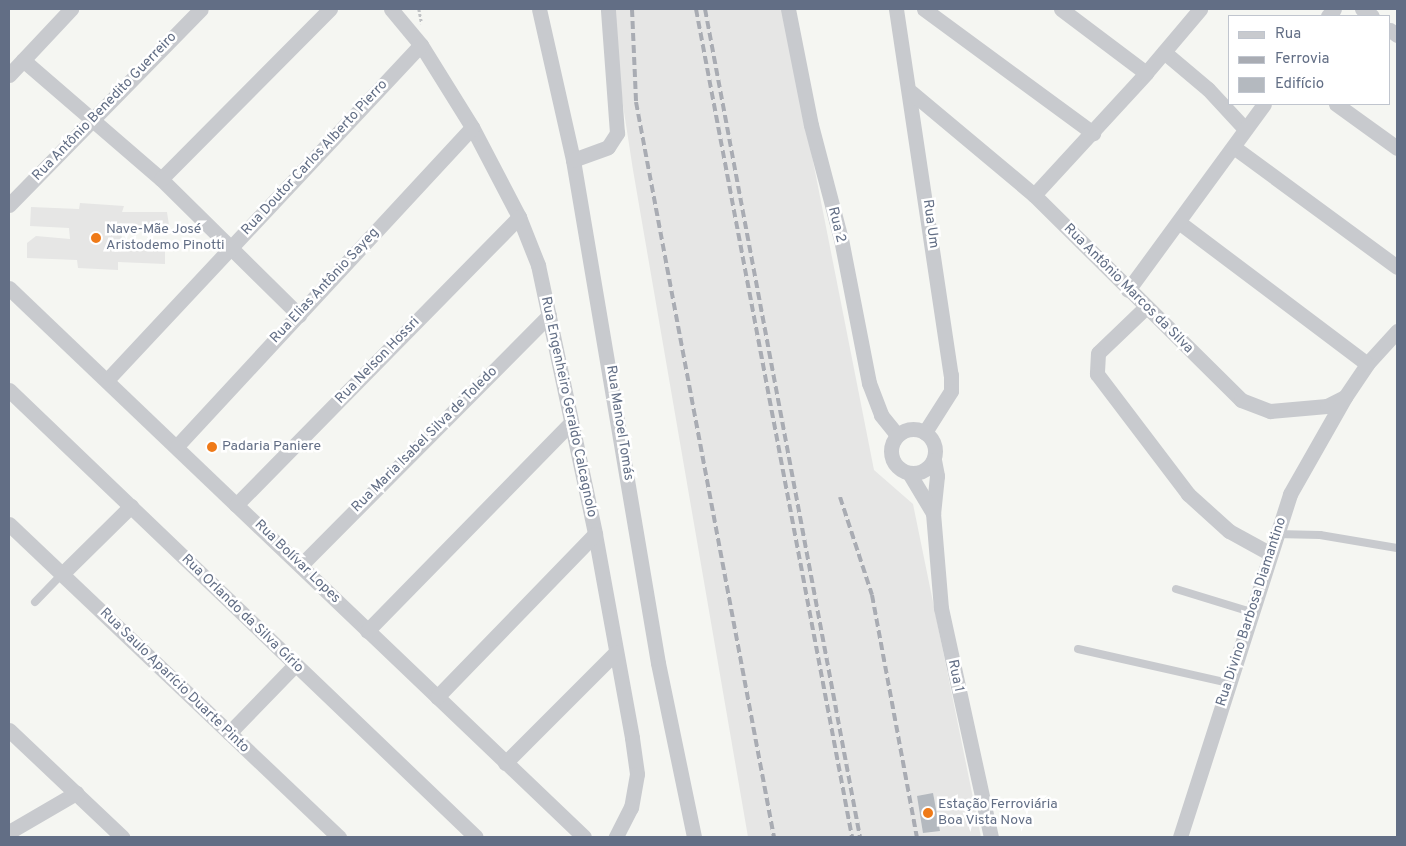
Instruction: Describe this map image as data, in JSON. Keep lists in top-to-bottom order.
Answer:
{
  "streets": {
    "street": [
      "Rua Antônio Benedito Guerreiro",
      "Rua Doutor Carlos Alberto Pierro",
      "Rua Um",
      "Rua 2",
      "Rua Elias Antônio Sayeg",
      "Rua Antônio Marcos da Silva",
      "Rua Nelson Hossri",
      "Rua Engenheiro Geraldo Calcagnolo",
      "Rua Manoel Tomás",
      "Rua Maria Isabel Silva de Toledo",
      "Rua Bolívar Lopes",
      "Rua Divino Barbosa Diamantino",
      "Rua Orlando da Silva Gírio",
      "Rua 1",
      "Rua Saulo Aparício Duarte Pinto"
    ]
  },
  "crossings": [
    ["Rua Doutor Carlos Alberto Pierro", "Rua Engenheiro Geraldo Calcagnolo"],
    ["Rua Doutor Carlos Alberto Pierro", "Rua Bolívar Lopes"],
    ["Rua Um", "Rua 2"],
    ["Rua Um", "Rua Antônio Marcos da Silva"],
    ["Rua Um", "Rua 1"],
    ["Rua 2", "Rua 1"],
    ["Rua Elias Antônio Sayeg", "Rua Engenheiro Geraldo Calcagnolo"],
    ["Rua Elias Antônio Sayeg", "Rua Bolívar Lopes"],
    ["Rua Antônio Marcos da Silva", "Rua Divino Barbosa Diamantino"],
    ["Rua Nelson Hossri", "Rua Engenheiro Geraldo Calcagnolo"],
    ["Rua Nelson Hossri", "Rua Bolívar Lopes"],
    ["Rua Engenheiro Geraldo Calcagnolo", "Rua Maria Isabel Silva de Toledo"],
    ["Rua Maria Isabel Silva de Toledo", "Rua Bolívar Lopes"]
  ],
  "places": ["Nave-Mãe José Aristodemo Pinotti", "Padaria Paniere", "Estação Ferroviária Boa Vista Nova"],
  "legend": ["Rua", "Ferrovia", "Edifício"]
}
